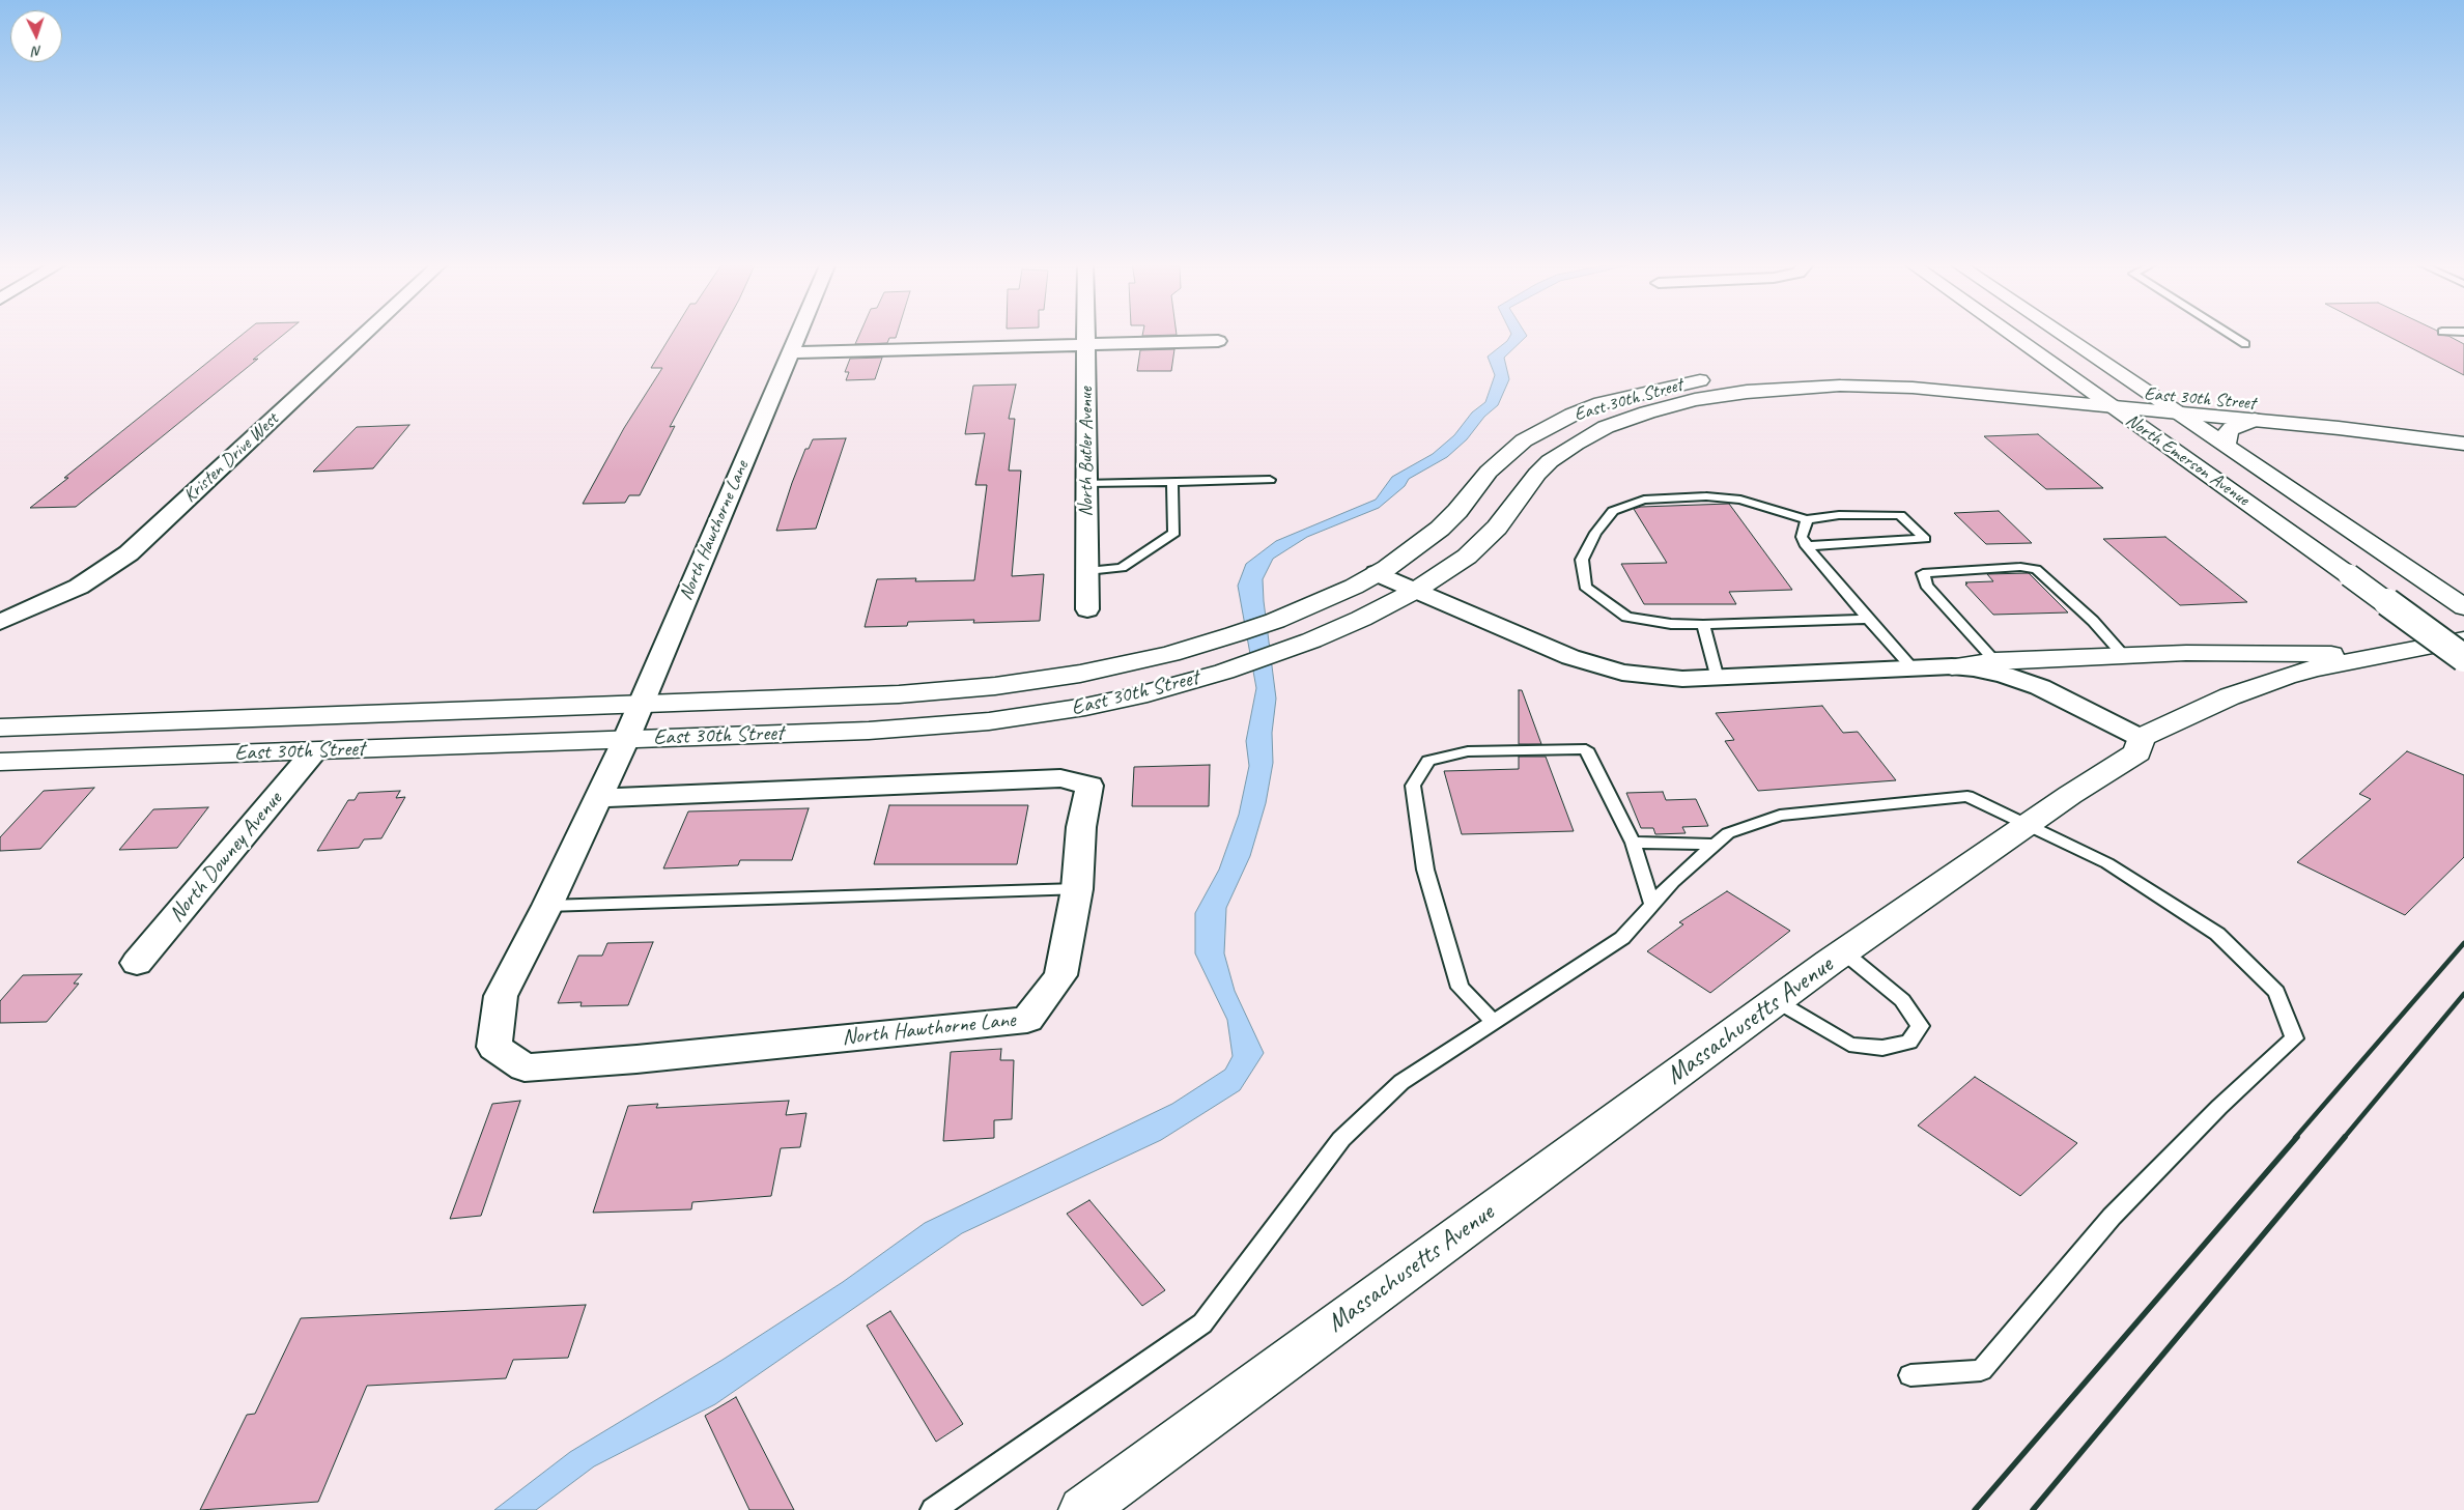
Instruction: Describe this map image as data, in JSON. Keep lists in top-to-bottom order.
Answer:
{
  "streets": {
    "main road": ["East 30th Street", "North Emerson Avenue", "Massachusetts Avenue"],
    "street": [
      "North Butler Avenue",
      "Kristen Drive West",
      "North Hawthorne Lane",
      "North Downey Avenue"
    ]
  },
  "crossings": [
    ["East 30th Street", "North Emerson Avenue"],
    ["East 30th Street", "North Hawthorne Lane"],
    ["East 30th Street", "North Downey Avenue"]
  ],
  "north": "bottom"
}
